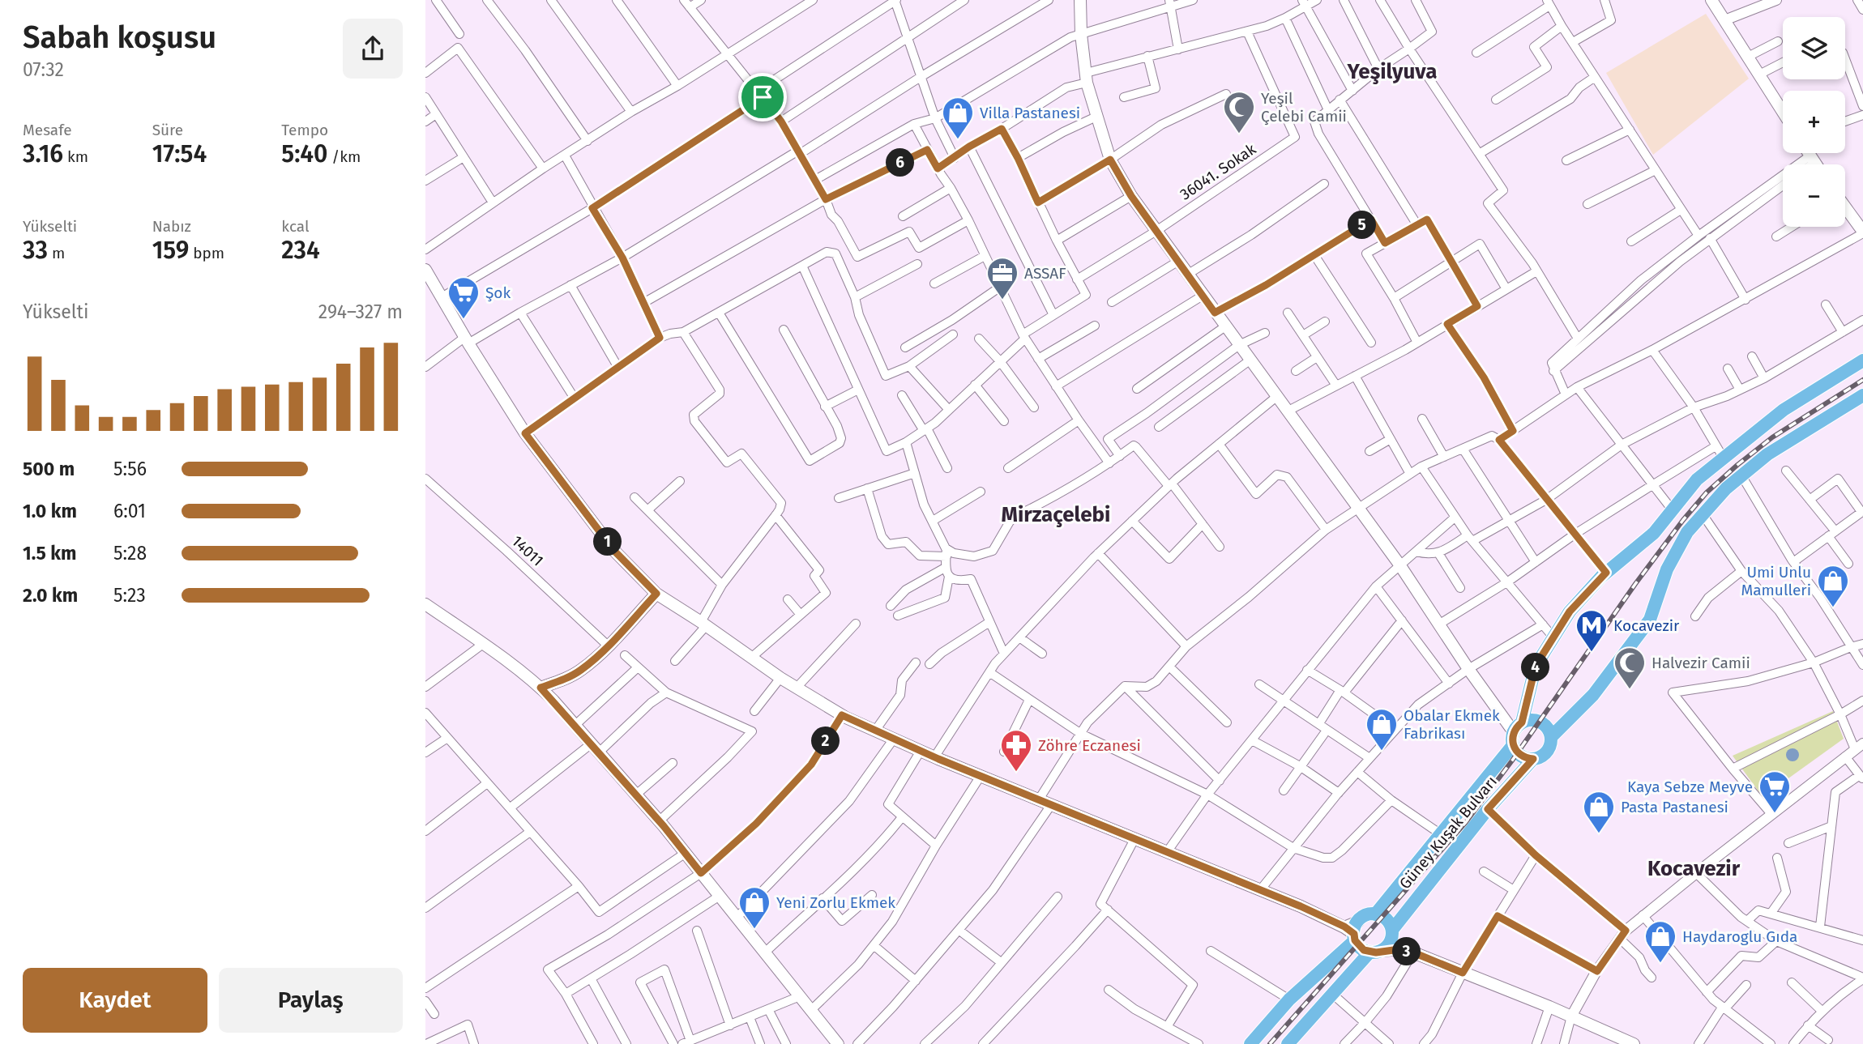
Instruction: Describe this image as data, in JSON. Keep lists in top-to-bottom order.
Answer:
{
  "streets": {
    "main road": ["Güney Kuşak Bulvarı"],
    "street": ["36041. Sokak", "14011"]
  },
  "districts": ["Yeşilyuva", "Mirzaçelebi", "Kocavezir"],
  "places": {
    "mosque": ["Yeşil Çelebi Camii", "Halvezir Camii"],
    "shop": [
      "Villa Pastanesi",
      "Umi Unlu Mamulleri",
      "Obalar Ekmek Fabrikası",
      "Pasta Pastanesi",
      "Yeni Zorlu Ekmek",
      "Haydaroglu Gıda"
    ],
    "office": ["ASSAF"],
    "supermarket": ["Şok", "Kaya Sebze Meyve"],
    "metro station": ["Kocavezir"],
    "pharmacy": ["Zöhre Eczanesi"]
  },
  "page": {
    "heading": ["Sabah koşusu", "07:32"],
    "map_buttons": ["+", "−"],
    "stats": [
      ["Mesafe", "3.16 km"],
      ["Süre", "17:54"],
      ["Tempo", "5:40 /km"],
      ["Yükselti", "33 m"],
      ["Nabız", "159 bpm"],
      ["kcal", "234"]
    ],
    "pins": [
      "6",
      "5",
      "1",
      "4",
      "2",
      "3"
    ],
    "chart": ["Yükselti", "294–327 m"],
    "list": [
      {
        "name": "500 m",
        "note": "5:56"
      },
      {
        "name": "1.0 km",
        "note": "6:01"
      },
      {
        "name": "1.5 km",
        "note": "5:28"
      },
      {
        "name": "2.0 km",
        "note": "5:23"
      }
    ],
    "buttons": ["Kaydet", "Paylaş"]
  }
}
